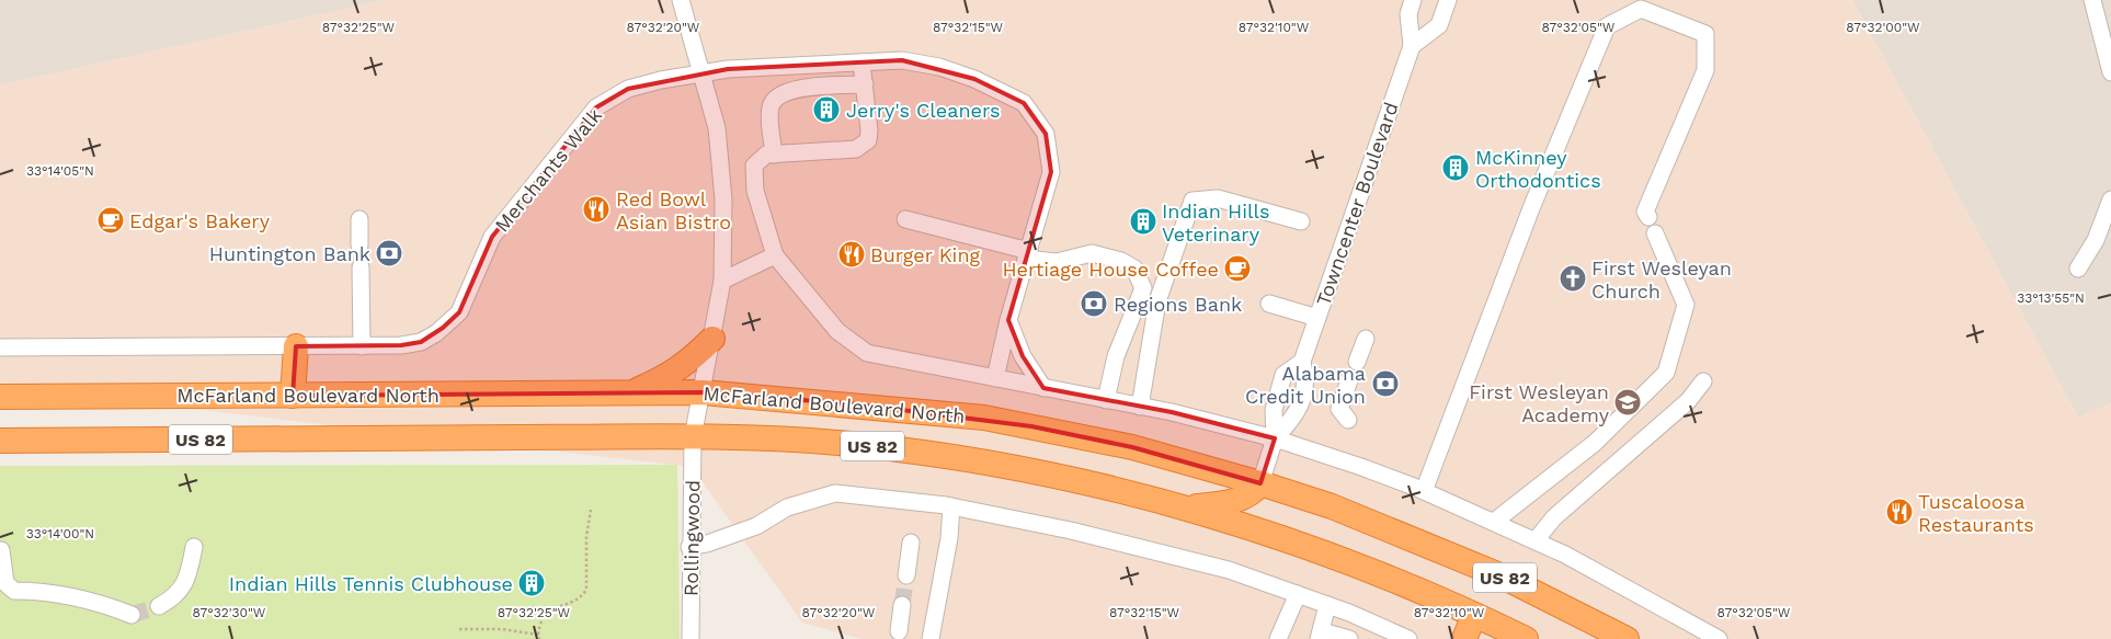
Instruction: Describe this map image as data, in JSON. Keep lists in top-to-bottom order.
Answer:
{
  "streets": {
    "highway": ["McFarland Boulevard North", "US 82"],
    "street": ["Merchants Walk", "Towncenter Boulevard", "Rollingwood"]
  },
  "crossings": [
    ["Merchants Walk", "Rollingwood"],
    ["Towncenter Boulevard", "McFarland Boulevard North"],
    ["McFarland Boulevard North", "Rollingwood"]
  ],
  "places": {
    "building": [
      "Jerry's Cleaners",
      "McKinney Orthodontics",
      "Indian Hills Veterinary",
      "Indian Hills Tennis Clubhouse"
    ],
    "restaurant": ["Red Bowl Asian Bistro", "Burger King", "Tuscaloosa Restaurants"],
    "cafe": ["Edgar's Bakery", "Hertiage House Coffee"],
    "bank": ["Huntington Bank", "Regions Bank", "Alabama Credit Union"],
    "church": ["First Wesleyan Church"],
    "school or university": ["First Wesleyan Academy"]
  },
  "coordinates": [
    "87°32'25\"W",
    "87°32'20\"W",
    "87°32'15\"W",
    "87°32'10\"W",
    "87°32'05\"W",
    "87°32'00\"W",
    "33°14'05\"N",
    "33°13'55\"N",
    "33°14'00\"N",
    "87°32'30\"W"
  ]
}
